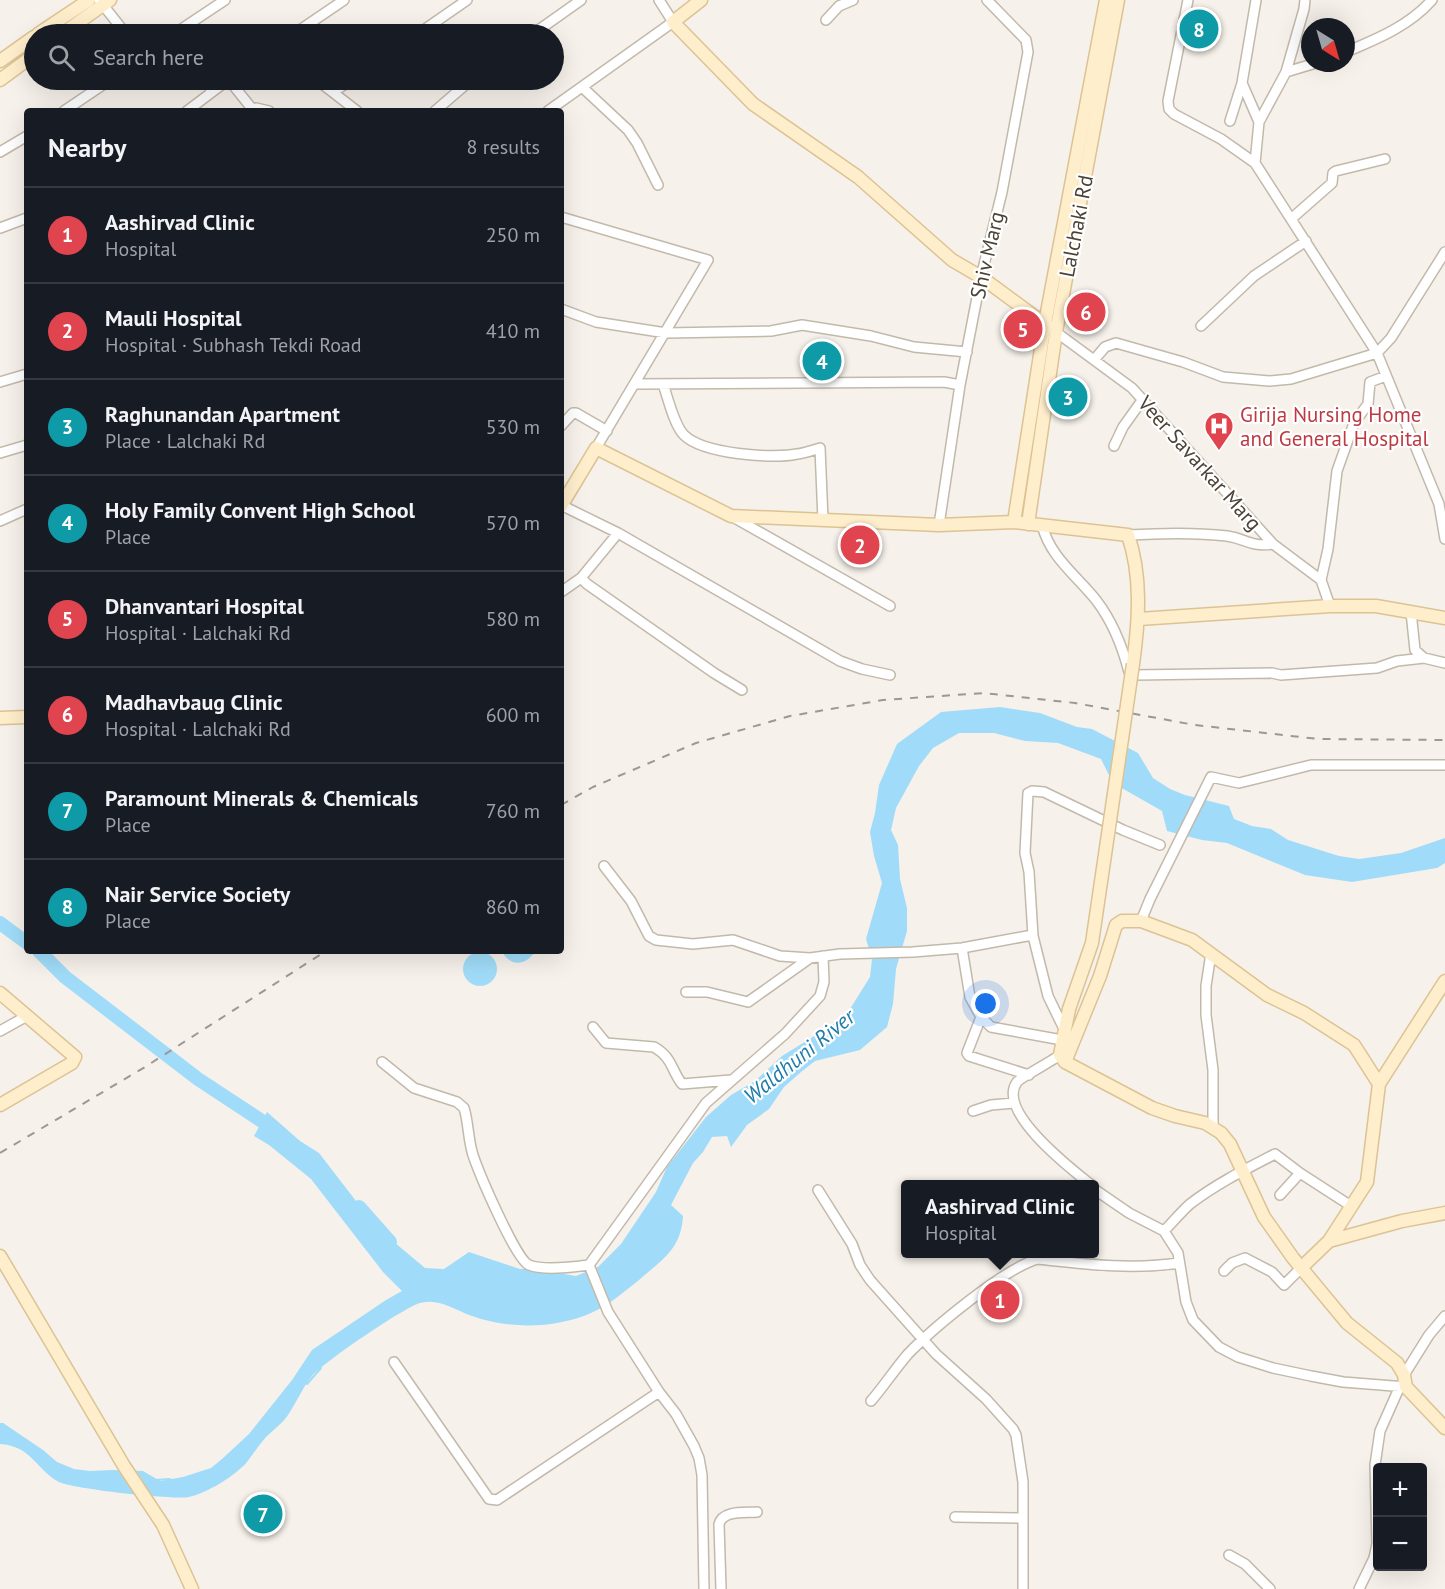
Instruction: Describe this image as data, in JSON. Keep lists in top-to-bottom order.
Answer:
{
  "streets": {
    "street": ["Lalchaki Rd", "Shiv Marg", "Veer Savarkar Marg"]
  },
  "crossings": [
    ["Lalchaki Rd", "Veer Savarkar Marg"]
  ],
  "water": ["Waldhuni River"],
  "places": {
    "hospital": ["Girija Nursing Home and General Hospital"]
  },
  "north": "bottom right",
  "page": {
    "pins": [
      "8",
      "6",
      "5",
      "4",
      "3",
      "2",
      "1",
      "7"
    ],
    "search": "Search here",
    "heading": ["Nearby", "8 results"],
    "list": [
      {
        "mark": "1",
        "name": "Aashirvad Clinic",
        "note": "Hospital",
        "value": "250 m"
      },
      {
        "mark": "2",
        "name": "Mauli Hospital",
        "note": "Hospital · Subhash Tekdi Road",
        "value": "410 m"
      },
      {
        "mark": "3",
        "name": "Raghunandan Apartment",
        "note": "Place · Lalchaki Rd",
        "value": "530 m"
      },
      {
        "mark": "4",
        "name": "Holy Family Convent High School",
        "note": "Place",
        "value": "570 m"
      },
      {
        "mark": "5",
        "name": "Dhanvantari Hospital",
        "note": "Hospital · Lalchaki Rd",
        "value": "580 m"
      },
      {
        "mark": "6",
        "name": "Madhavbaug Clinic",
        "note": "Hospital · Lalchaki Rd",
        "value": "600 m"
      },
      {
        "mark": "7",
        "name": "Paramount Minerals & Chemicals",
        "note": "Place",
        "value": "760 m"
      },
      {
        "mark": "8",
        "name": "Nair Service Society",
        "note": "Place",
        "value": "860 m"
      }
    ],
    "popup": ["Aashirvad Clinic", "Hospital"],
    "map_buttons": ["+", "−"]
  }
}
